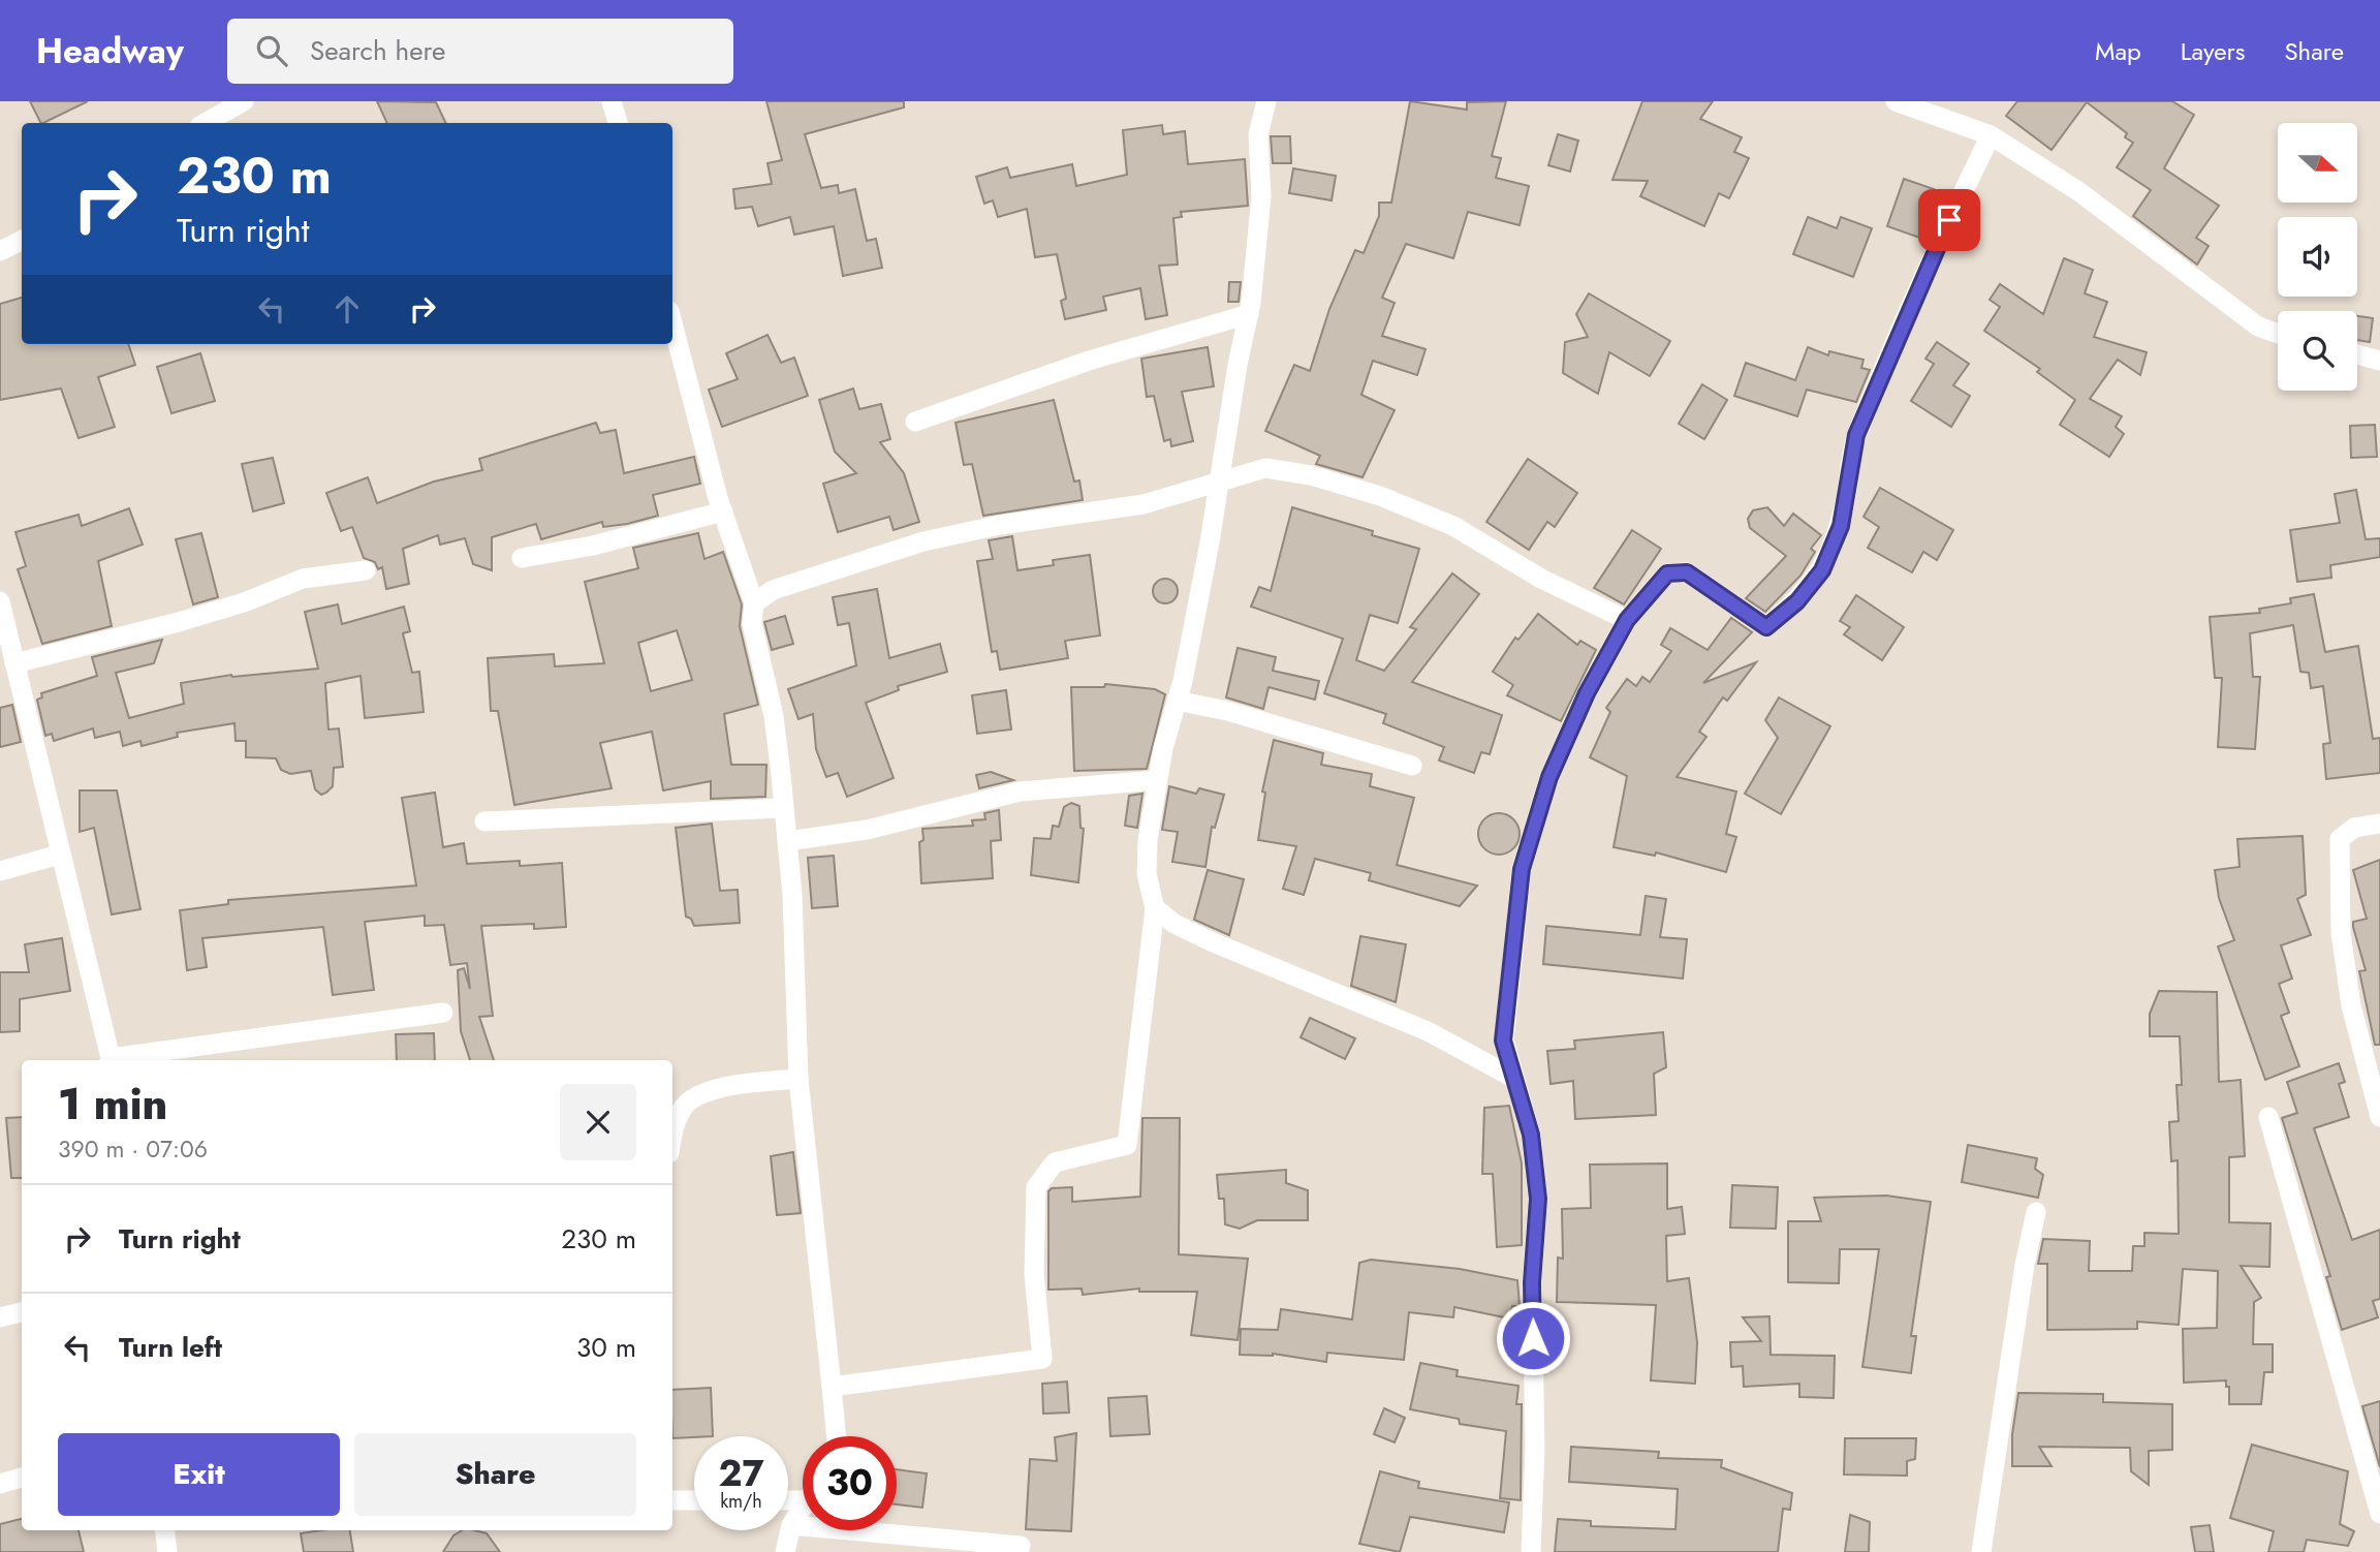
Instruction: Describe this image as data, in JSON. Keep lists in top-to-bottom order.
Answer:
{
  "north": "right",
  "page": {
    "header": "Headway",
    "search": "Search here",
    "nav": ["Map", "Layers", "Share"],
    "turn": ["230 m", "Turn right"],
    "heading": ["1 min", "390 m · 07:06"],
    "list": [
      {
        "name": "Turn right",
        "value": "230 m"
      },
      {
        "name": "Turn left",
        "value": "30 m"
      }
    ],
    "buttons": ["Exit", "Share"],
    "speed": "27 km/h",
    "limit": "30"
  }
}
